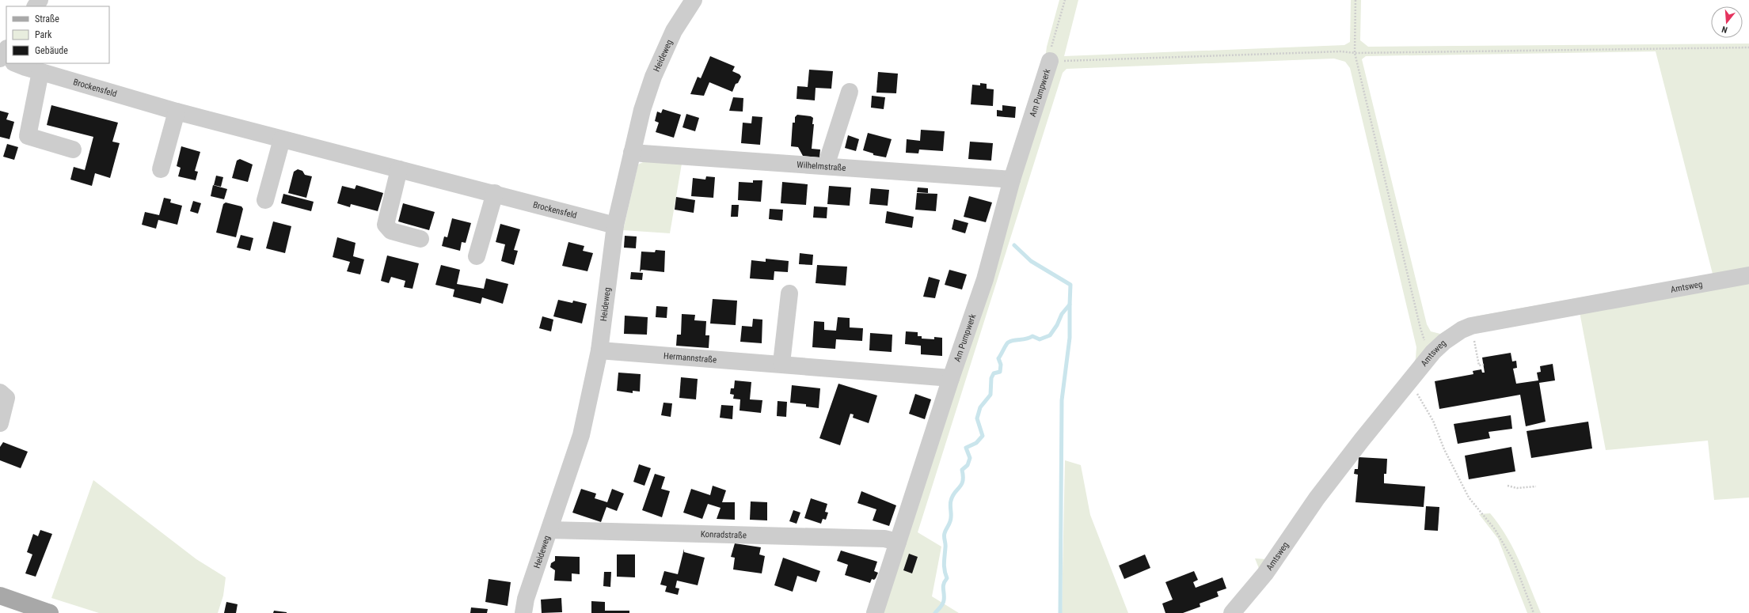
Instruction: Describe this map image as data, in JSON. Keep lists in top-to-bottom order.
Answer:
{
  "streets": {
    "street": [
      "Heideweg",
      "Brockensfeld",
      "Am Pumpwerk",
      "Wilhelmstraße",
      "Amtsweg",
      "Hermannstraße",
      "Konradstraße"
    ]
  },
  "crossings": [
    ["Heideweg", "Brockensfeld"],
    ["Heideweg", "Wilhelmstraße"],
    ["Heideweg", "Hermannstraße"],
    ["Heideweg", "Konradstraße"],
    ["Am Pumpwerk", "Wilhelmstraße"],
    ["Am Pumpwerk", "Hermannstraße"],
    ["Am Pumpwerk", "Konradstraße"]
  ],
  "legend": ["Straße", "Park", "Gebäude"],
  "north": "bottom"
}
